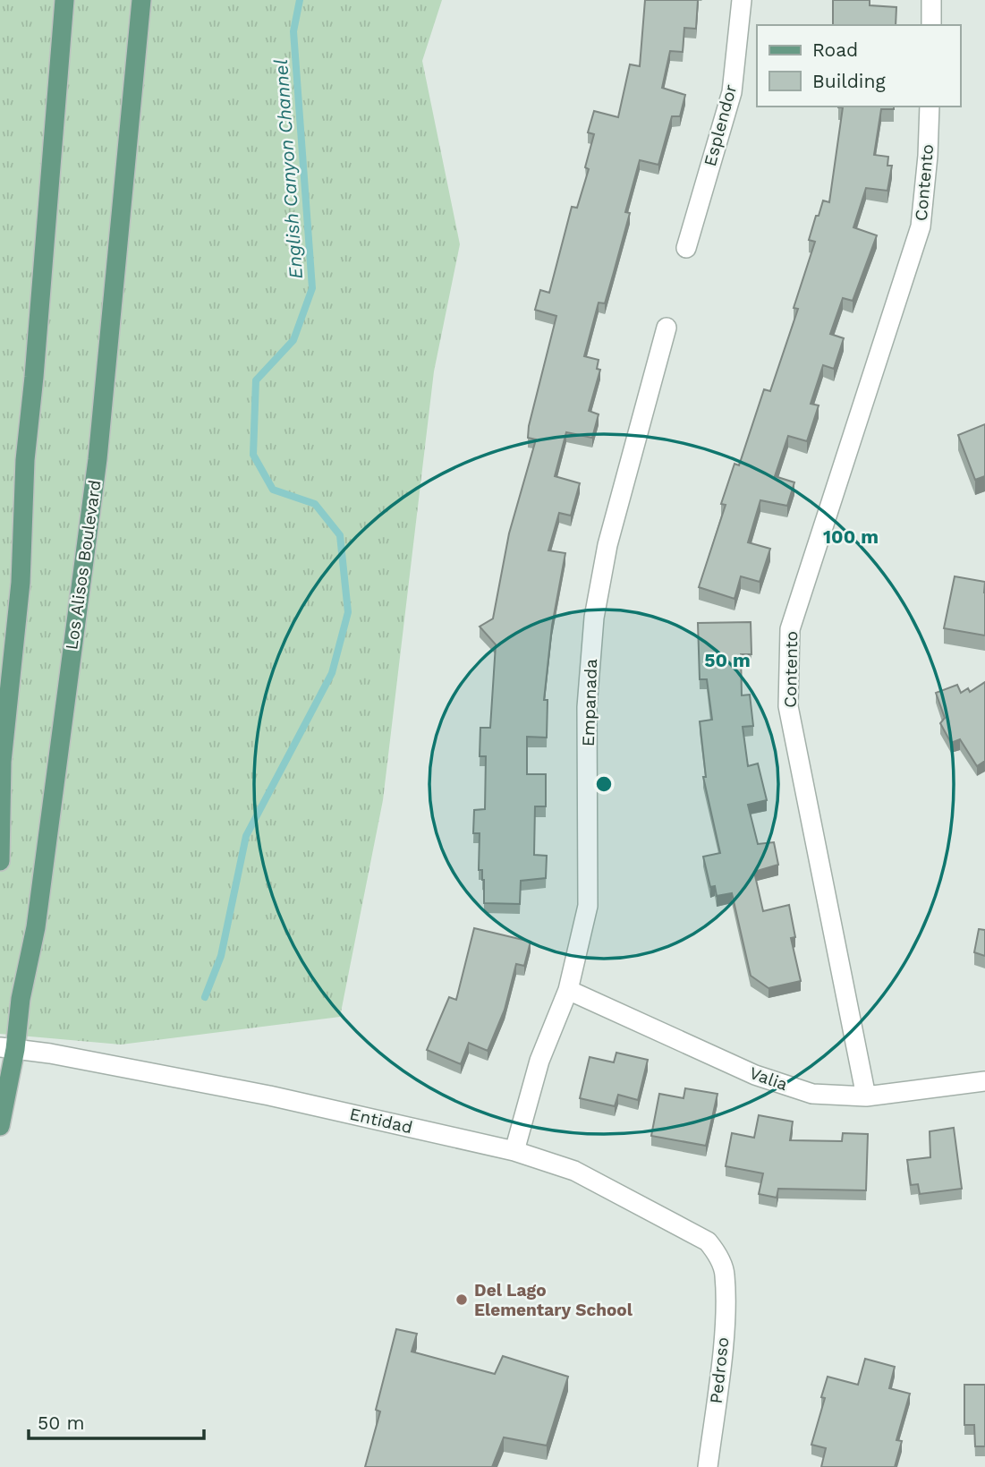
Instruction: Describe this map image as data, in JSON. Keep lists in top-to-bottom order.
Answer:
{
  "streets": {
    "main road": ["Los Alisos Boulevard"],
    "street": [
      "Esplendor",
      "Contento",
      "Empanada",
      "Valia",
      "Entidad",
      "Pedroso"
    ]
  },
  "crossings": [
    ["Contento", "Valia"],
    ["Los Alisos Boulevard", "Entidad"],
    ["Empanada", "Valia"],
    ["Empanada", "Entidad"],
    ["Entidad", "Pedroso"]
  ],
  "water": ["English Canyon Channel"],
  "places": ["Del Lago Elementary School"],
  "legend": ["Road", "Building"],
  "scale_bar": "50 m",
  "rings": ["100 m", "50 m"]
}
